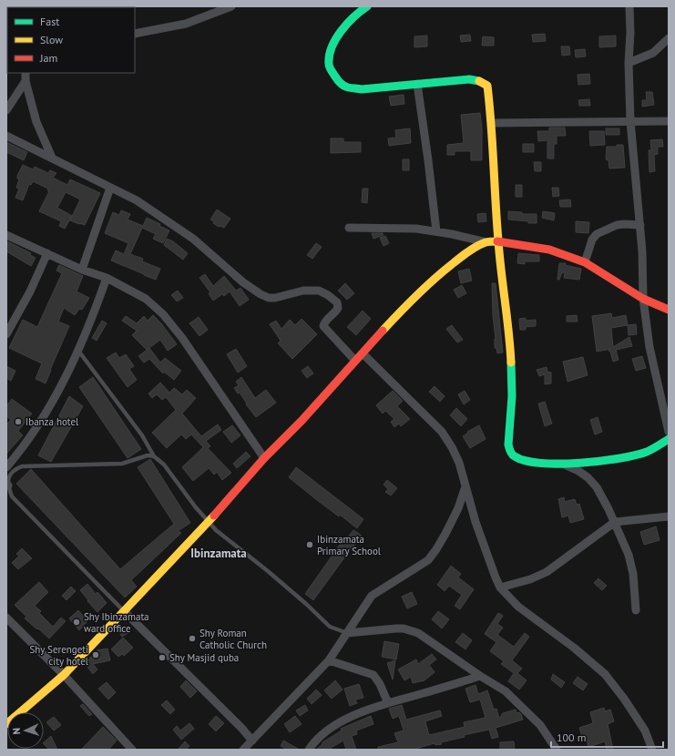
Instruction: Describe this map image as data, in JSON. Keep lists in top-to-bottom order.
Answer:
{
  "districts": ["Ibinzamata"],
  "places": [
    "Ibanza hotel",
    "Ibinzamata Primary School",
    "Shy Ibinzamata ward office",
    "Shy Roman Catholic Church",
    "Shy Serengeti city hotel",
    "Shy Masjid quba"
  ],
  "legend": ["Fast", "Slow", "Jam"],
  "scale_bar": "100 m",
  "north": "left"
}
